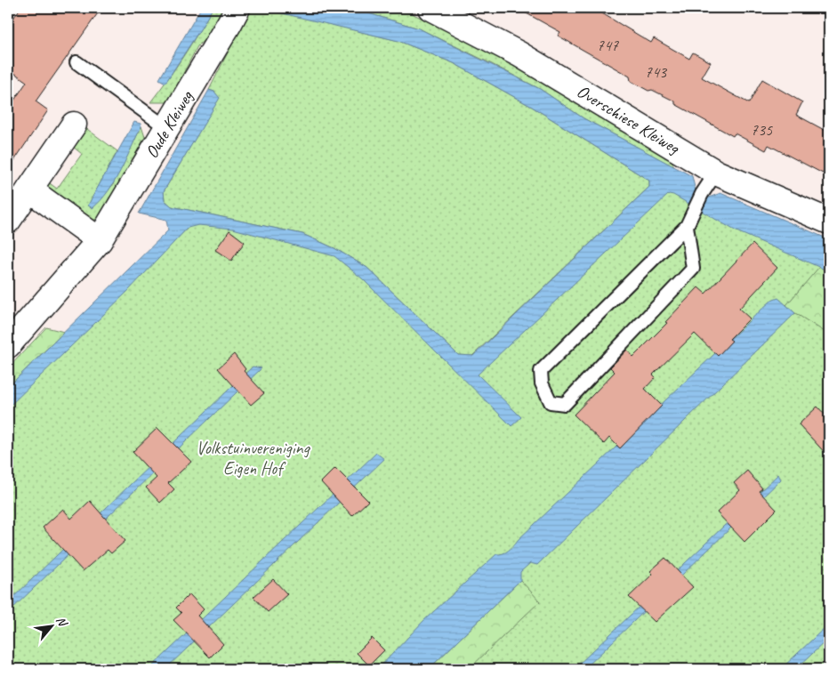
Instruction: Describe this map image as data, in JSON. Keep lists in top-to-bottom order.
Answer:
{
  "streets": {
    "street": ["Overschiese Kleiweg", "Oude Kleiweg"]
  },
  "parks": ["Volkstuinvereniging Eigen Hof"],
  "house_numbers": ["747", "743", "735"],
  "north": "top right"
}
